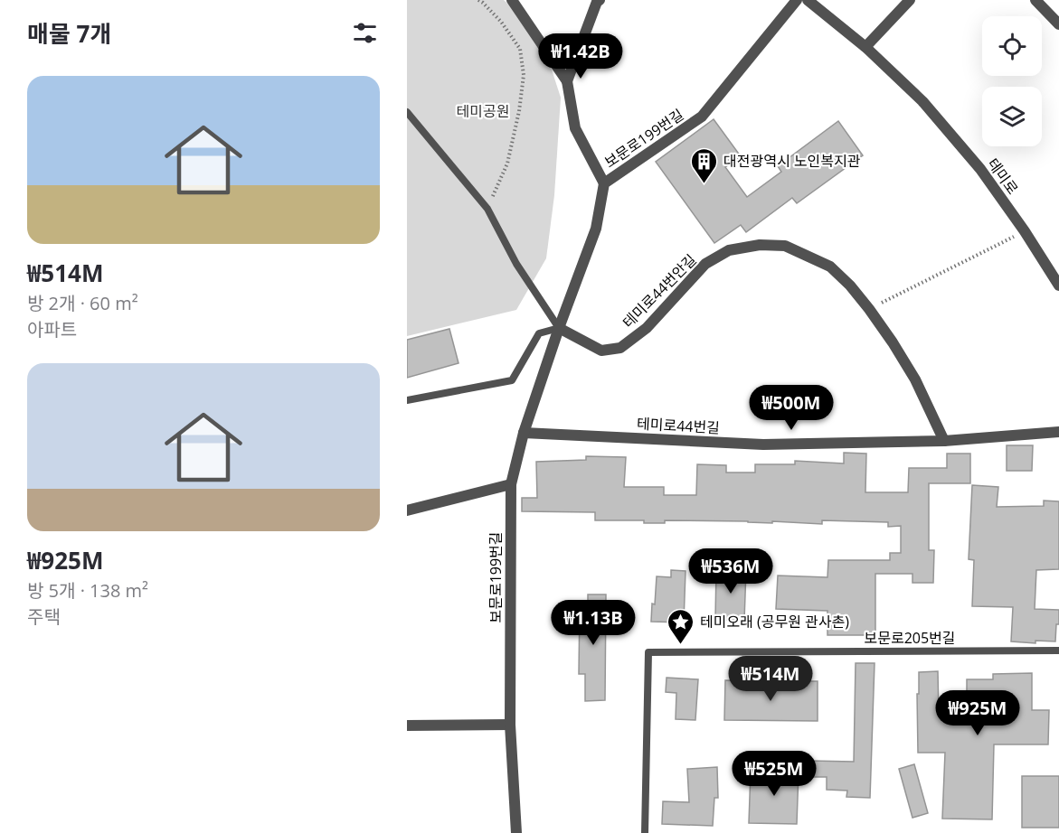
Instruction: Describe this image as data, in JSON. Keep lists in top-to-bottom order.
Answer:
{
  "streets": {
    "street": [
      "보문로199번길",
      "테미로",
      "테미로44번안길",
      "테미로44번길"
    ],
    "lane": ["보문로205번길"]
  },
  "crossings": [
    ["보문로199번길", "테미로44번안길"],
    ["보문로199번길", "테미로44번길"],
    ["테미로44번안길", "테미로44번길"]
  ],
  "parks": ["테미공원"],
  "places": {
    "building": ["대전광역시 노인복지관"],
    "place": ["테미오래 (공무원 관사촌)"]
  },
  "page": {
    "heading": "매물 7개",
    "price": [
      "₩1.42B",
      "₩500M",
      "₩536M",
      "₩1.13B",
      "₩514M",
      "₩925M",
      "₩525M"
    ],
    "list": [
      {
        "name": "₩514M",
        "note": "방 2개 · 60 m² · 아파트"
      },
      {
        "name": "₩925M",
        "note": "방 5개 · 138 m² · 주택"
      }
    ]
  }
}
